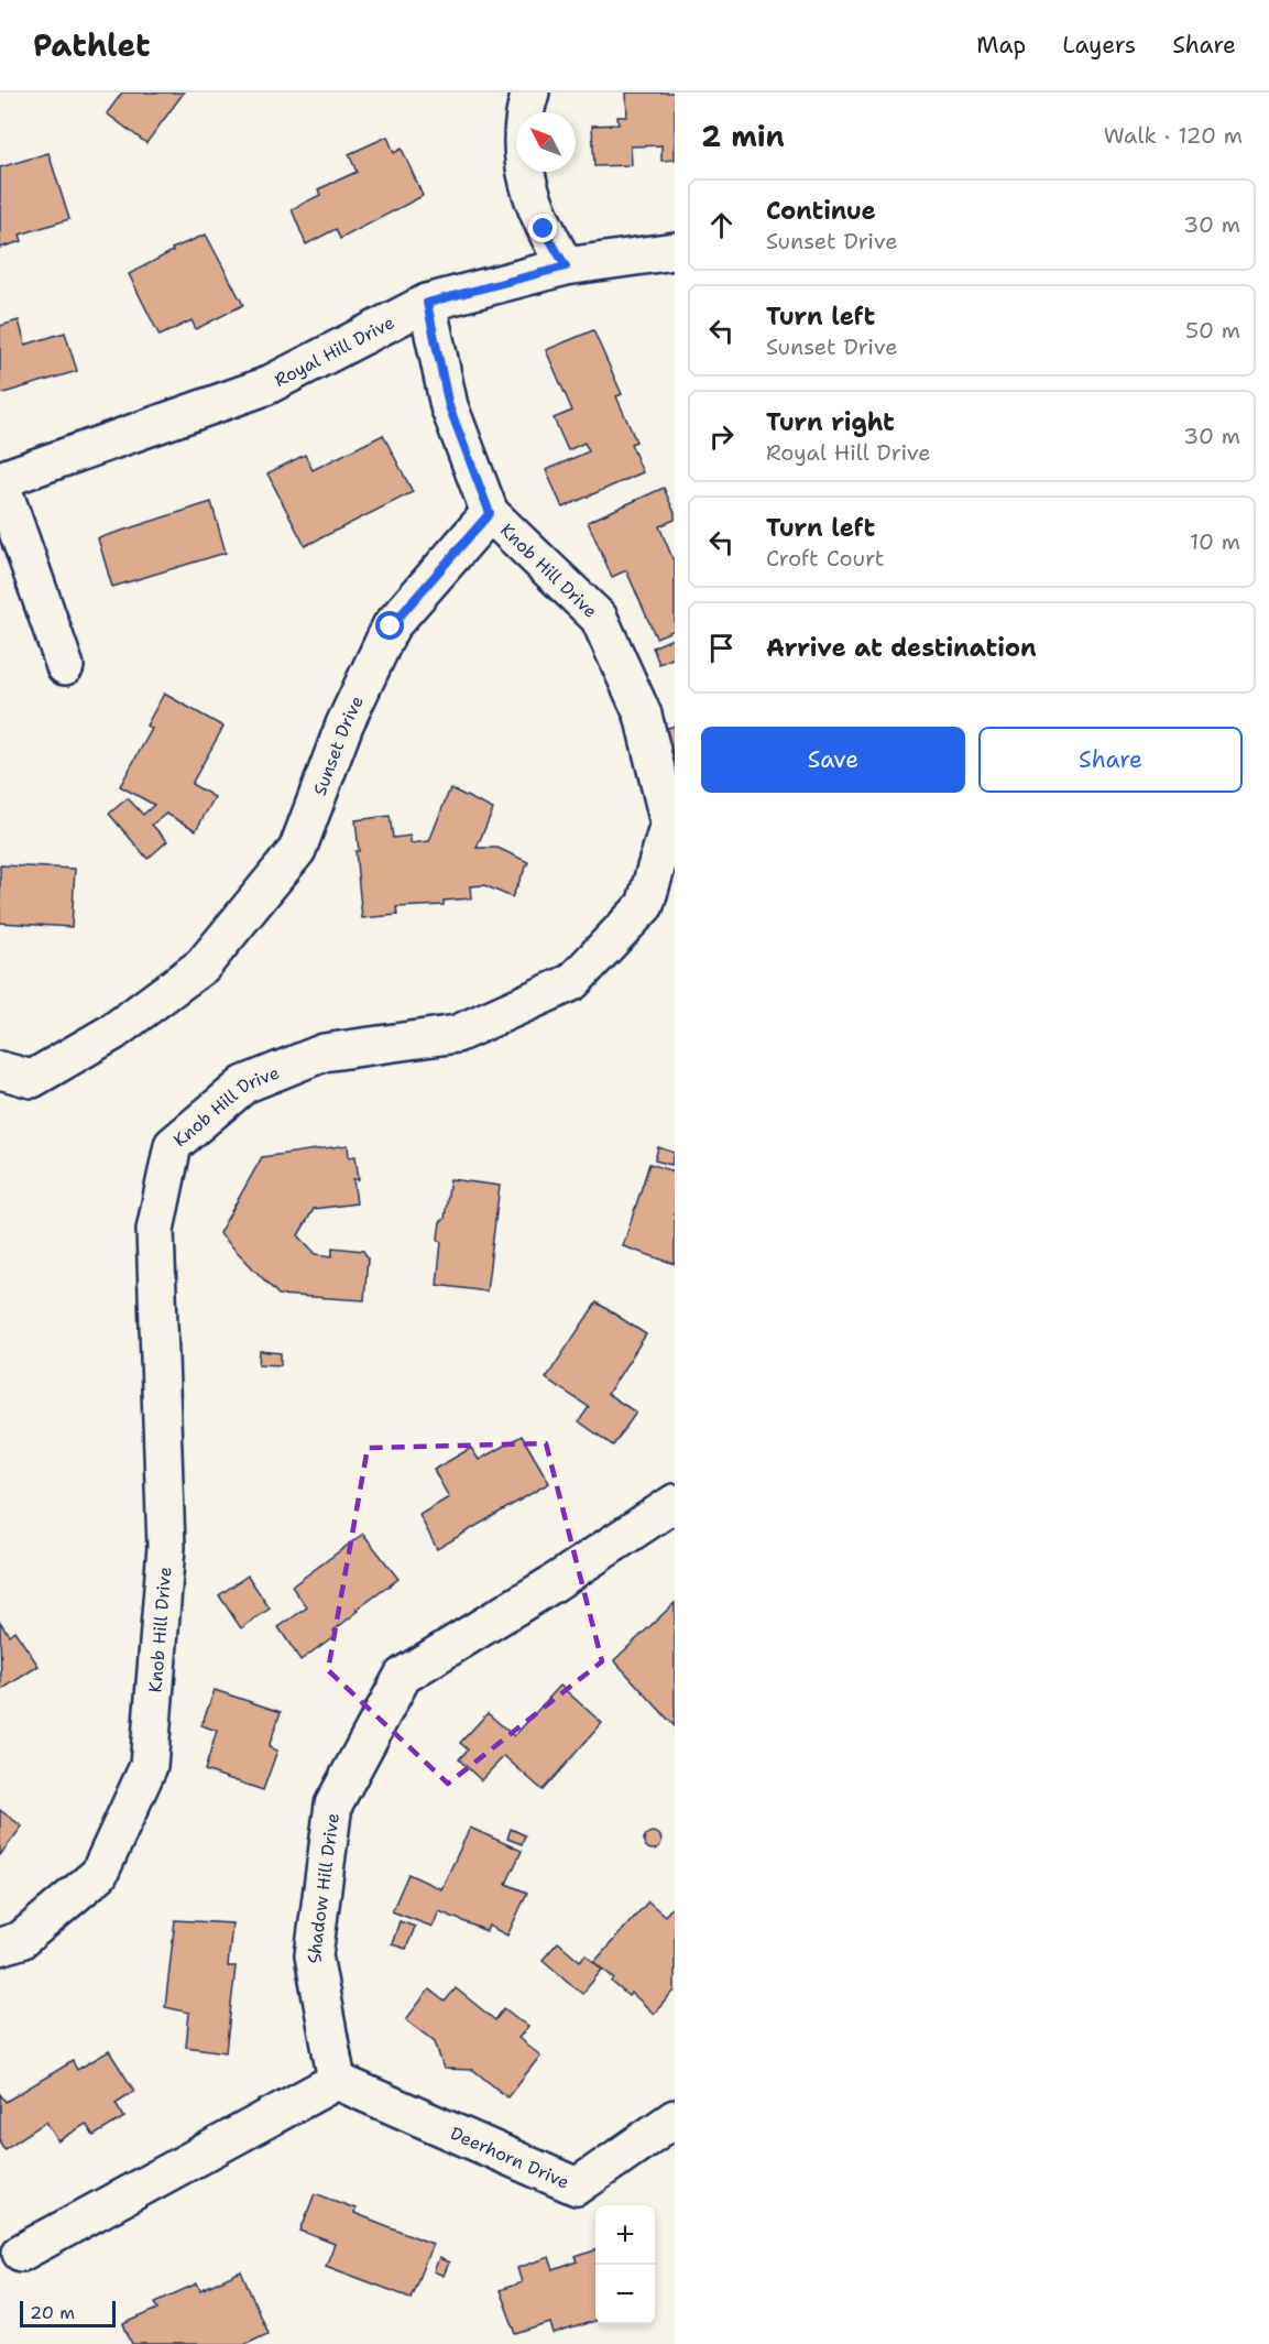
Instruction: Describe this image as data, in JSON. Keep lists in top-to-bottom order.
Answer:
{
  "streets": {
    "street": [
      "Royal Hill Drive",
      "Knob Hill Drive",
      "Sunset Drive",
      "Shadow Hill Drive",
      "Deerhorn Drive"
    ]
  },
  "crossings": [
    ["Knob Hill Drive", "Sunset Drive"],
    ["Shadow Hill Drive", "Deerhorn Drive"]
  ],
  "scale_bar": "20 m",
  "north": "top left",
  "page": {
    "header": "Pathlet",
    "nav": ["Map", "Layers", "Share"],
    "heading": ["2 min", "Walk · 120 m"],
    "list": [
      ["Continue", "Sunset Drive", "30 m"],
      ["Turn left", "Sunset Drive", "50 m"],
      ["Turn right", "Royal Hill Drive", "30 m"],
      ["Turn left", "Croft Court", "10 m"],
      "Arrive at destination"
    ],
    "buttons": ["Save", "Share"],
    "map_buttons": ["+", "−"],
    "scale": "20 m"
  }
}
